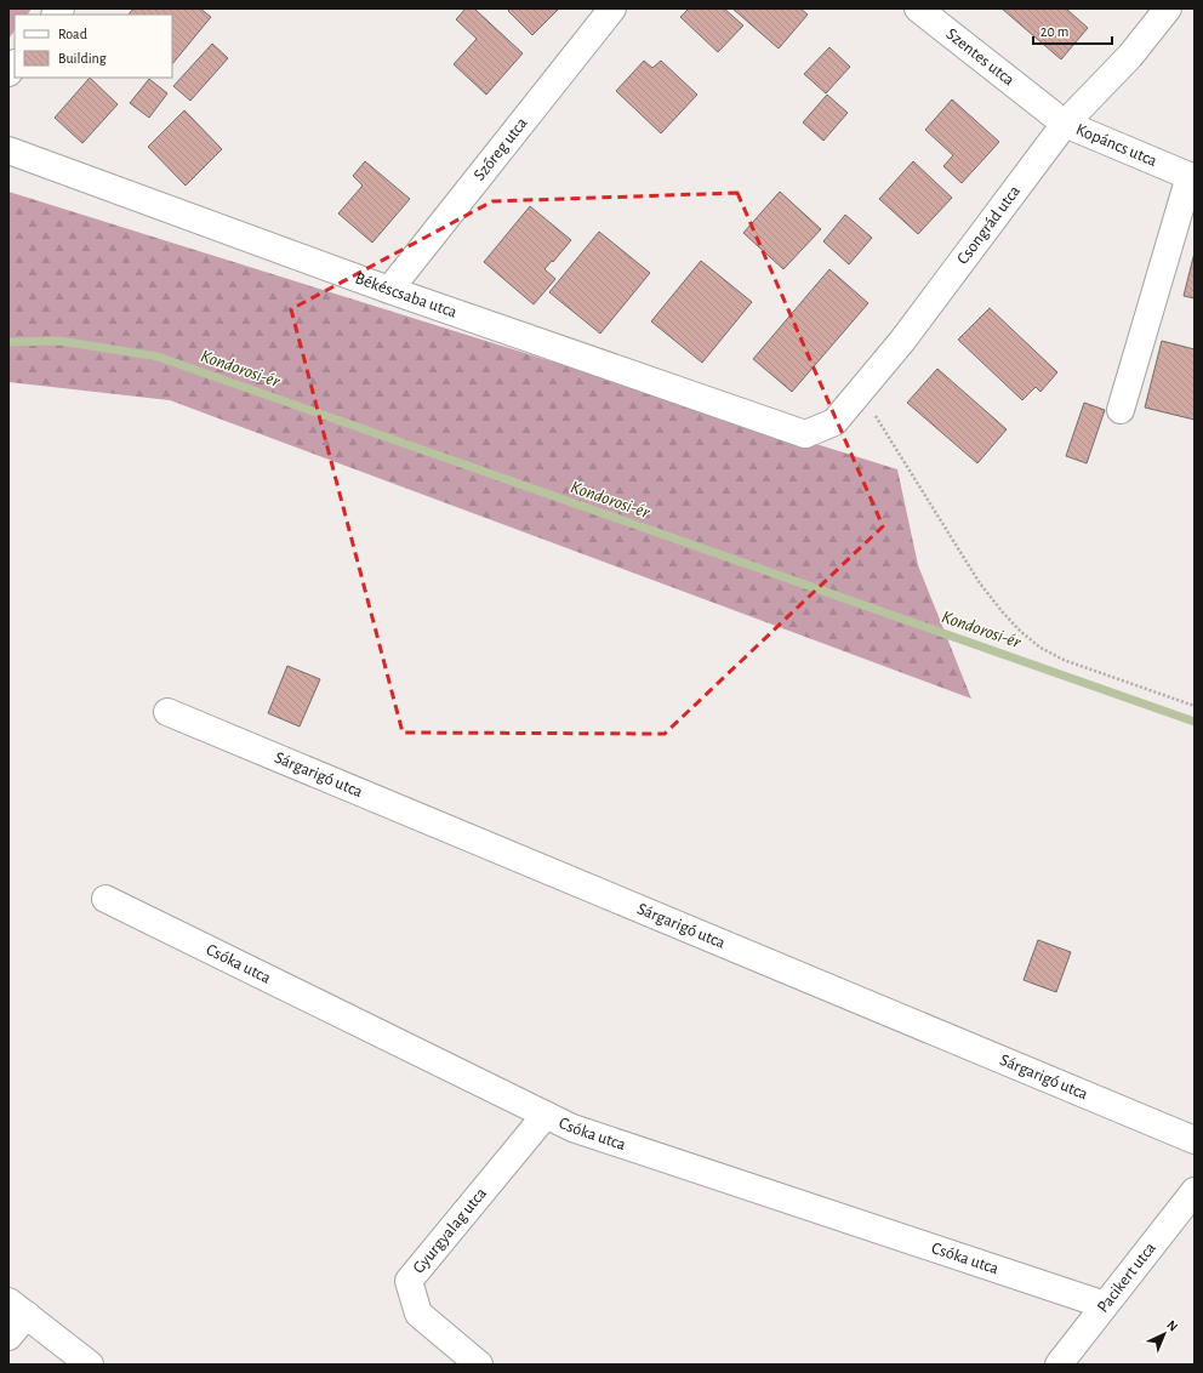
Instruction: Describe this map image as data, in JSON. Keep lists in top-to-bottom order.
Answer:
{
  "streets": {
    "street": [
      "Szentes utca",
      "Kopáncs utca",
      "Szőreg utca",
      "Csongrád utca",
      "Békéscsaba utca",
      "Sárgarigó utca",
      "Csóka utca",
      "Gyurgyalag utca",
      "Pacikert utca"
    ]
  },
  "crossings": [
    ["Szentes utca", "Kopáncs utca"],
    ["Kopáncs utca", "Csongrád utca"],
    ["Szőreg utca", "Békéscsaba utca"],
    ["Csongrád utca", "Békéscsaba utca"],
    ["Csóka utca", "Gyurgyalag utca"],
    ["Csóka utca", "Pacikert utca"]
  ],
  "water": ["Kondorosi-ér"],
  "legend": ["Road", "Building"],
  "scale_bar": "20 m",
  "north": "top right"
}
